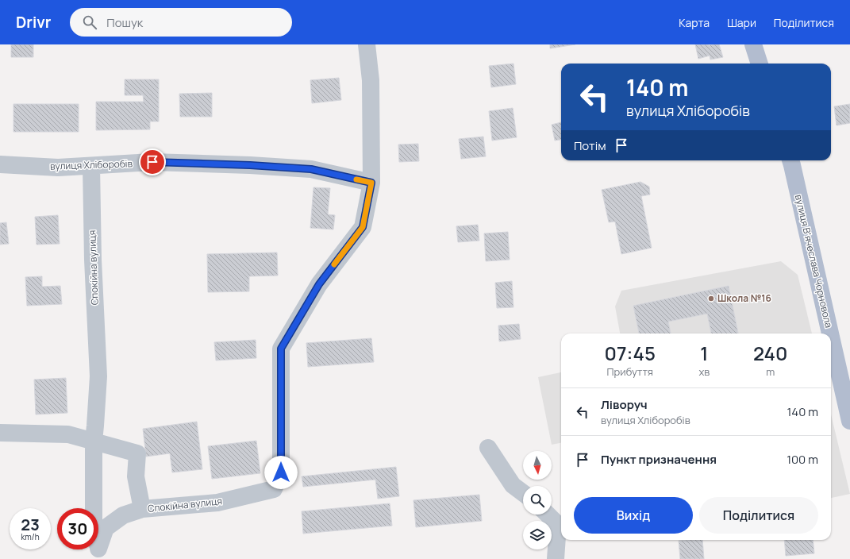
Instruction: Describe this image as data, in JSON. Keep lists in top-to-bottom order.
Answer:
{
  "streets": {
    "main road": ["вулиця Вʼячеслава Чорновола"],
    "street": ["вулиця Хліборобів", "Спокійна вулиця"]
  },
  "crossings": [
    ["вулиця Хліборобів", "Спокійна вулиця"]
  ],
  "places": ["Школа №16"],
  "north": "bottom",
  "page": {
    "header": "Drivr",
    "search": "Пошук",
    "nav": ["Карта", "Шари", "Поділитися"],
    "turn": ["140 m", "вулиця Хліборобів"],
    "then": "Потім",
    "eta": [
      "07:45",
      "Прибуття",
      "1",
      "хв",
      "240",
      "m"
    ],
    "list": [
      {
        "name": "Ліворуч",
        "note": "вулиця Хліборобів",
        "value": "140 m"
      },
      {
        "name": "Пункт призначення",
        "value": "100 m"
      }
    ],
    "buttons": ["Вихід", "Поділитися"],
    "speed": "23 km/h",
    "limit": "30"
  }
}
